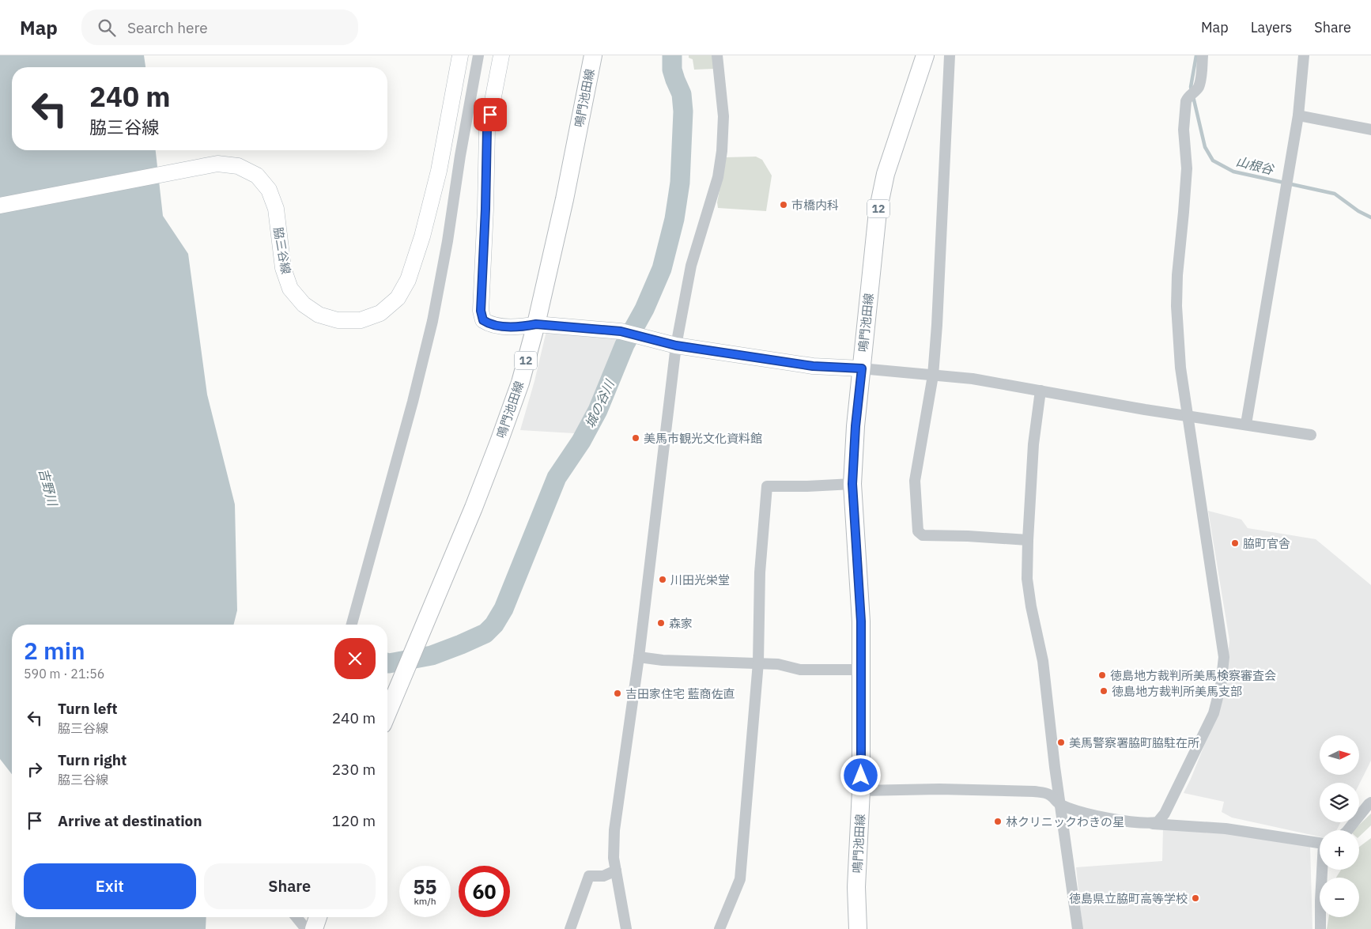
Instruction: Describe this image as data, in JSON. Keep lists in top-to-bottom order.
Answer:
{
  "streets": {
    "main road": ["鳴門池田線", "12", "脇三谷線"]
  },
  "water": ["山根谷", "城の谷川", "吉野川"],
  "places": [
    "市橋内科",
    "美馬市観光文化資料館",
    "脇町官舎",
    "川田光栄堂",
    "森家",
    "徳島地方裁判所美馬検察審査会",
    "徳島地方裁判所美馬支部",
    "吉田家住宅 藍商佐直",
    "美馬警察署脇町脇駐在所",
    "林クリニックわきの星",
    "徳島県立脇町高等学校"
  ],
  "north": "right",
  "page": {
    "header": "Map",
    "search": "Search here",
    "nav": ["Map", "Layers", "Share"],
    "turn": ["240 m", "脇三谷線"],
    "heading": ["2 min", "590 m · 21:56"],
    "list": [
      {
        "name": "Turn left",
        "note": "脇三谷線",
        "value": "240 m"
      },
      {
        "name": "Turn right",
        "note": "脇三谷線",
        "value": "230 m"
      },
      {
        "name": "Arrive at destination",
        "value": "120 m"
      }
    ],
    "map_buttons": ["+", "−"],
    "buttons": ["Exit", "Share"],
    "speed": "55 km/h",
    "limit": "60"
  }
}
